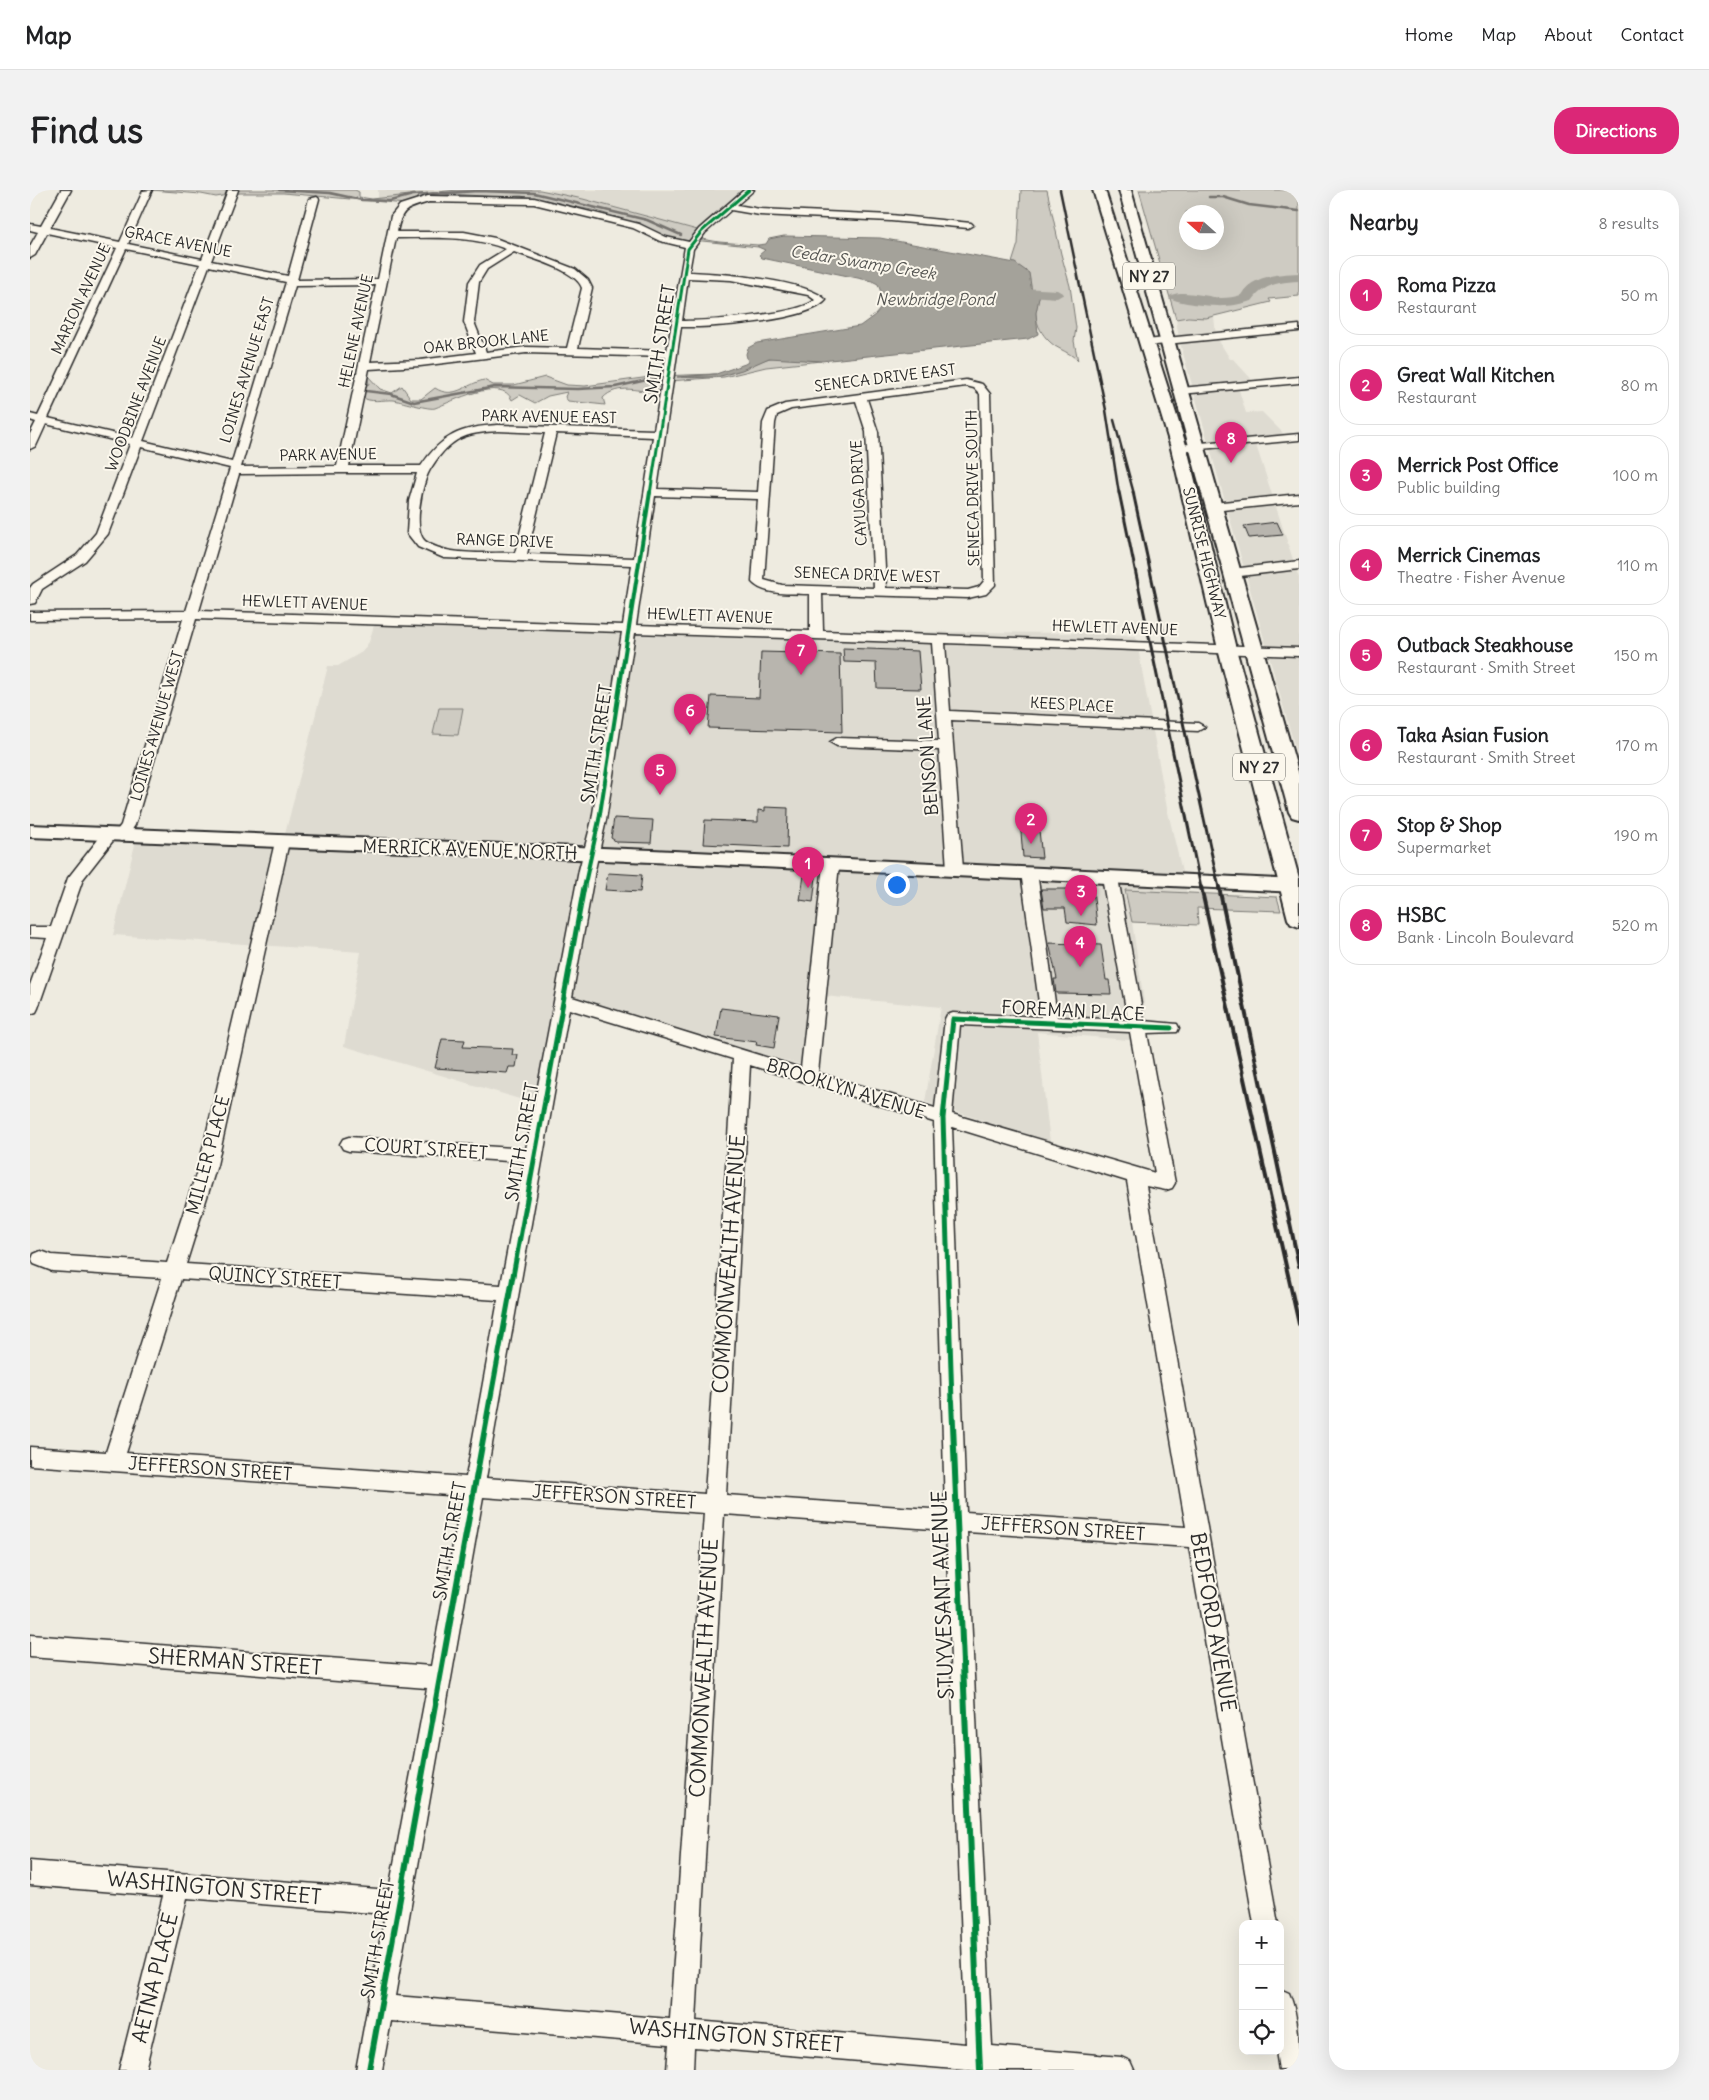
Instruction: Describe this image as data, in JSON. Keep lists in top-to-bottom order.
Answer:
{
  "streets": {
    "highway": ["NY 27", "SUNRISE HIGHWAY"],
    "main road": ["MERRICK AVENUE NORTH"],
    "street": [
      "GRACE AVENUE",
      "MARION AVENUE",
      "HELENE AVENUE",
      "OAK BROOK LANE",
      "SMITH STREET",
      "LOINES AVENUE EAST",
      "SENECA DRIVE EAST",
      "WOODBINE AVENUE",
      "PARK AVENUE EAST",
      "PARK AVENUE",
      "SENECA DRIVE SOUTH",
      "CAYUGA DRIVE",
      "RANGE DRIVE",
      "SENECA DRIVE WEST",
      "HEWLETT AVENUE",
      "KEES PLACE",
      "LOINES AVENUE WEST",
      "BENSON LANE",
      "FOREMAN PLACE",
      "BROOKLYN AVENUE",
      "COURT STREET",
      "MILLER PLACE",
      "COMMONWEALTH AVENUE",
      "QUINCY STREET",
      "JEFFERSON STREET",
      "STUYVESANT AVENUE",
      "BEDFORD AVENUE",
      "SHERMAN STREET",
      "WASHINGTON STREET",
      "AETNA PLACE"
    ]
  },
  "crossings": [
    ["GRACE AVENUE", "MARION AVENUE"],
    ["GRACE AVENUE", "HELENE AVENUE"],
    ["GRACE AVENUE", "LOINES AVENUE EAST"],
    ["GRACE AVENUE", "WOODBINE AVENUE"],
    ["MARION AVENUE", "PARK AVENUE"],
    ["HELENE AVENUE", "OAK BROOK LANE"],
    ["HELENE AVENUE", "SMITH STREET"],
    ["HELENE AVENUE", "PARK AVENUE"],
    ["OAK BROOK LANE", "SMITH STREET"],
    ["SMITH STREET", "PARK AVENUE EAST"],
    ["SMITH STREET", "RANGE DRIVE"],
    ["SMITH STREET", "HEWLETT AVENUE"],
    ["SMITH STREET", "MERRICK AVENUE NORTH"],
    ["SMITH STREET", "BROOKLYN AVENUE"],
    ["SMITH STREET", "COURT STREET"],
    ["SMITH STREET", "QUINCY STREET"],
    ["SMITH STREET", "JEFFERSON STREET"],
    ["SMITH STREET", "SHERMAN STREET"],
    ["SMITH STREET", "WASHINGTON STREET"],
    ["LOINES AVENUE EAST", "PARK AVENUE"],
    ["LOINES AVENUE EAST", "HEWLETT AVENUE"],
    ["LOINES AVENUE EAST", "LOINES AVENUE WEST"],
    ["SENECA DRIVE EAST", "SENECA DRIVE SOUTH"],
    ["SENECA DRIVE EAST", "CAYUGA DRIVE"],
    ["SENECA DRIVE EAST", "SENECA DRIVE WEST"],
    ["WOODBINE AVENUE", "PARK AVENUE"],
    ["PARK AVENUE EAST", "PARK AVENUE"],
    ["PARK AVENUE EAST", "RANGE DRIVE"],
    ["PARK AVENUE", "RANGE DRIVE"],
    ["SENECA DRIVE SOUTH", "SENECA DRIVE WEST"],
    ["CAYUGA DRIVE", "SENECA DRIVE WEST"],
    ["SUNRISE HIGHWAY", "HEWLETT AVENUE"],
    ["SUNRISE HIGHWAY", "MERRICK AVENUE NORTH"],
    ["HEWLETT AVENUE", "LOINES AVENUE WEST"],
    ["HEWLETT AVENUE", "BENSON LANE"],
    ["KEES PLACE", "BENSON LANE"],
    ["LOINES AVENUE WEST", "MERRICK AVENUE NORTH"],
    ["BENSON LANE", "MERRICK AVENUE NORTH"],
    ["MERRICK AVENUE NORTH", "MILLER PLACE"],
    ["FOREMAN PLACE", "BROOKLYN AVENUE"],
    ["FOREMAN PLACE", "STUYVESANT AVENUE"],
    ["BROOKLYN AVENUE", "COMMONWEALTH AVENUE"],
    ["BROOKLYN AVENUE", "STUYVESANT AVENUE"],
    ["BROOKLYN AVENUE", "BEDFORD AVENUE"],
    ["MILLER PLACE", "QUINCY STREET"],
    ["MILLER PLACE", "JEFFERSON STREET"],
    ["COMMONWEALTH AVENUE", "JEFFERSON STREET"],
    ["COMMONWEALTH AVENUE", "WASHINGTON STREET"],
    ["JEFFERSON STREET", "STUYVESANT AVENUE"],
    ["JEFFERSON STREET", "BEDFORD AVENUE"],
    ["STUYVESANT AVENUE", "WASHINGTON STREET"],
    ["WASHINGTON STREET", "AETNA PLACE"]
  ],
  "water": ["Cedar Swamp Creek", "Newbridge Pond"],
  "north": "left",
  "page": {
    "header": "Map",
    "nav": [
      "Home",
      "Map",
      "About",
      "Contact"
    ],
    "buttons": "Directions",
    "title": "Find us",
    "heading": ["Nearby", "8 results"],
    "list": [
      {
        "mark": "1",
        "name": "Roma Pizza",
        "note": "Restaurant",
        "value": "50 m"
      },
      {
        "mark": "2",
        "name": "Great Wall Kitchen",
        "note": "Restaurant",
        "value": "80 m"
      },
      {
        "mark": "3",
        "name": "Merrick Post Office",
        "note": "Public building",
        "value": "100 m"
      },
      {
        "mark": "4",
        "name": "Merrick Cinemas",
        "note": "Theatre · Fisher Avenue",
        "value": "110 m"
      },
      {
        "mark": "5",
        "name": "Outback Steakhouse",
        "note": "Restaurant · Smith Street",
        "value": "150 m"
      },
      {
        "mark": "6",
        "name": "Taka Asian Fusion",
        "note": "Restaurant · Smith Street",
        "value": "170 m"
      },
      {
        "mark": "7",
        "name": "Stop & Shop",
        "note": "Supermarket",
        "value": "190 m"
      },
      {
        "mark": "8",
        "name": "HSBC",
        "note": "Bank · Lincoln Boulevard",
        "value": "520 m"
      }
    ],
    "pins": [
      "8",
      "7",
      "6",
      "5",
      "2",
      "1",
      "3",
      "4"
    ],
    "map_buttons": ["+", "−"]
  }
}
